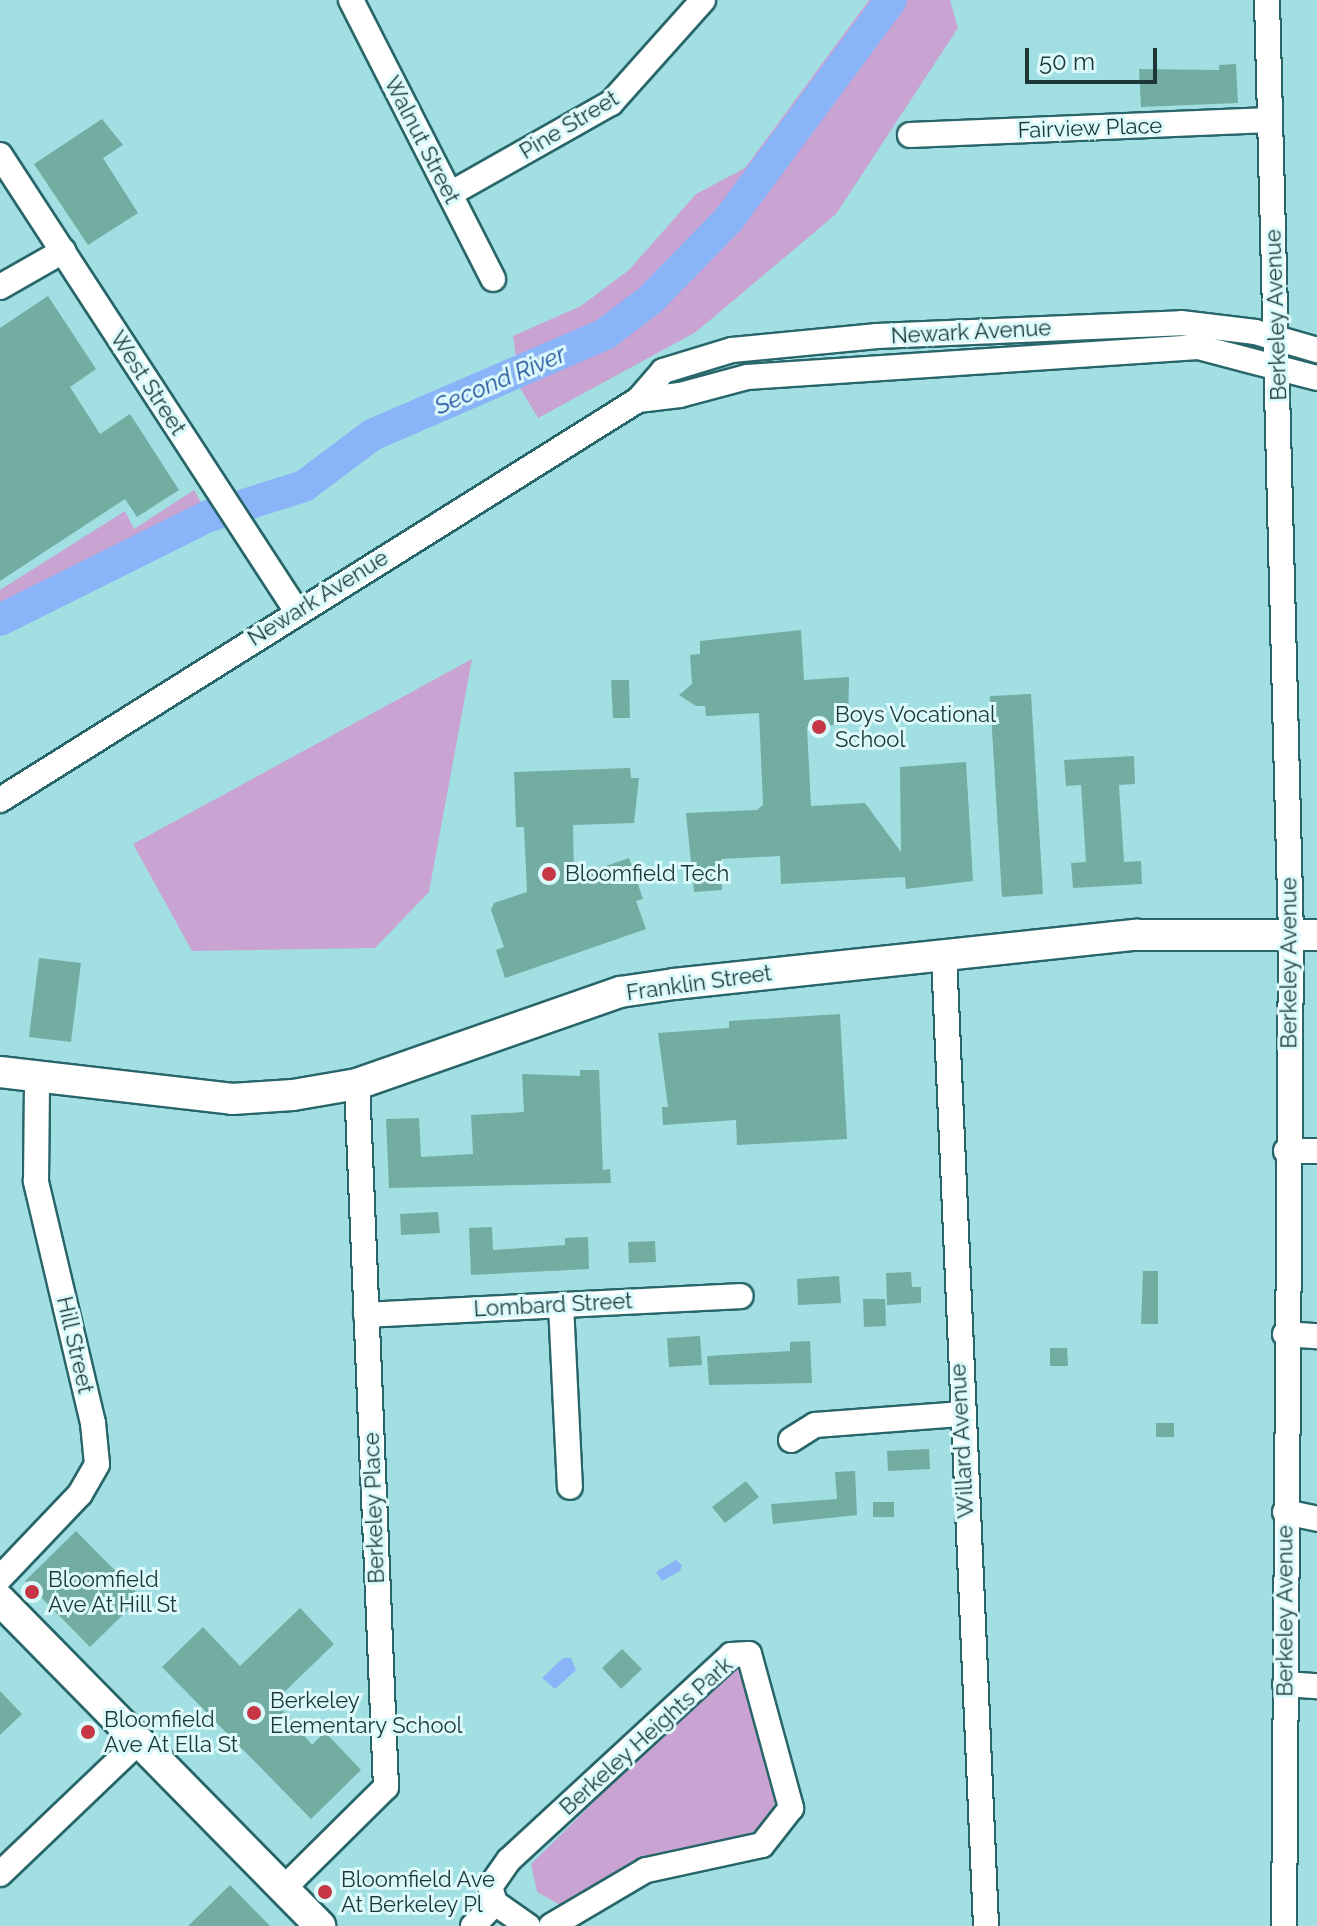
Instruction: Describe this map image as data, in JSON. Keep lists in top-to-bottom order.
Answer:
{
  "streets": {
    "main road": ["Franklin Street"],
    "street": [
      "Pine Street",
      "Fairview Place",
      "Walnut Street",
      "Berkeley Avenue",
      "Newark Avenue",
      "West Street",
      "Lombard Street",
      "Hill Street",
      "Willard Avenue",
      "Berkeley Place",
      "Berkeley Heights Park"
    ]
  },
  "crossings": [
    ["Pine Street", "Walnut Street"],
    ["Fairview Place", "Berkeley Avenue"],
    ["Berkeley Avenue", "Newark Avenue"],
    ["Berkeley Avenue", "Franklin Street"],
    ["Newark Avenue", "West Street"],
    ["Franklin Street", "Hill Street"],
    ["Franklin Street", "Willard Avenue"],
    ["Franklin Street", "Berkeley Place"],
    ["Lombard Street", "Berkeley Place"]
  ],
  "water": ["Second River"],
  "places": [
    "Boys Vocational School",
    "Bloomfield Tech",
    "Bloomfield Ave At Hill St",
    "Berkeley Elementary School",
    "Bloomfield Ave At Ella St",
    "Bloomfield Ave At Berkeley Pl"
  ],
  "scale_bar": "50 m"
}
